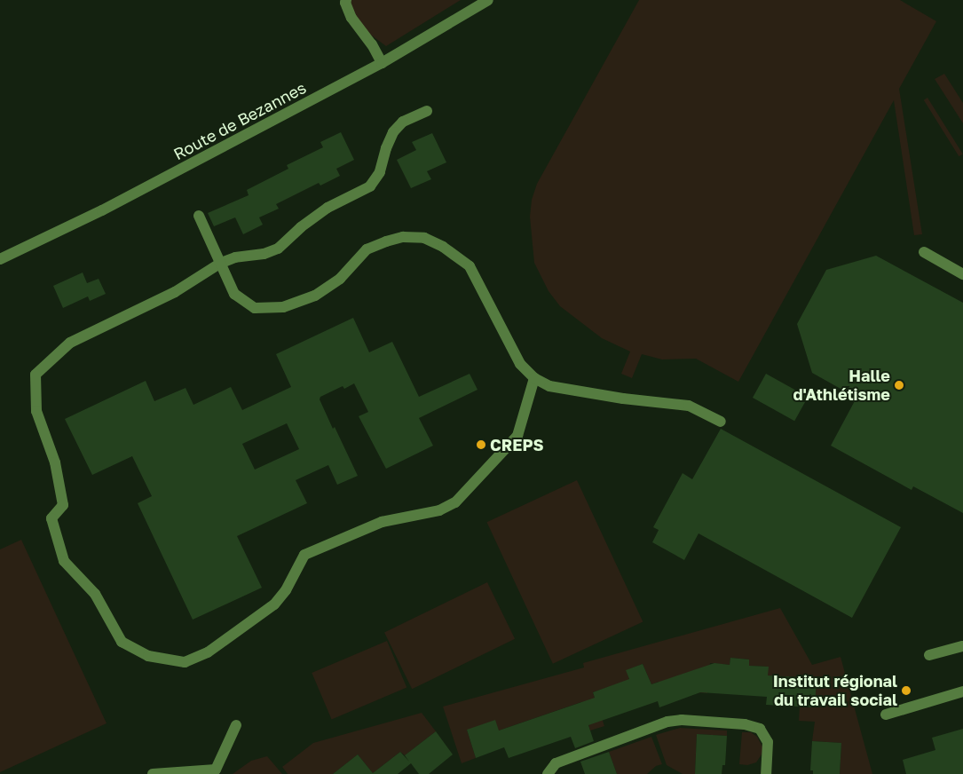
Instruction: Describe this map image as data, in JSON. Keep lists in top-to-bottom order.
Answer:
{
  "streets": {
    "street": ["Route de Bezannes"]
  },
  "places": ["Halle d'Athlétisme", "CREPS", "Institut régional du travail social"]
}
